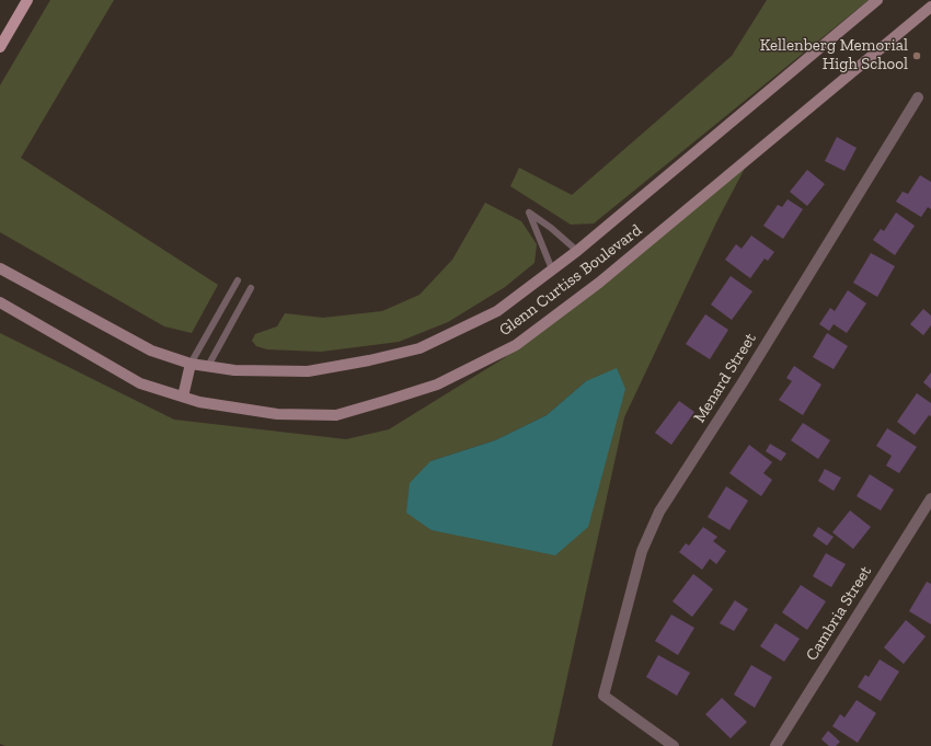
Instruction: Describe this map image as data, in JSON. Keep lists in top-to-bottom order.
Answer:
{
  "streets": {
    "main road": ["Glenn Curtiss Boulevard"],
    "street": ["Menard Street", "Cambria Street"]
  },
  "places": ["Kellenberg Memorial High School"]
}
